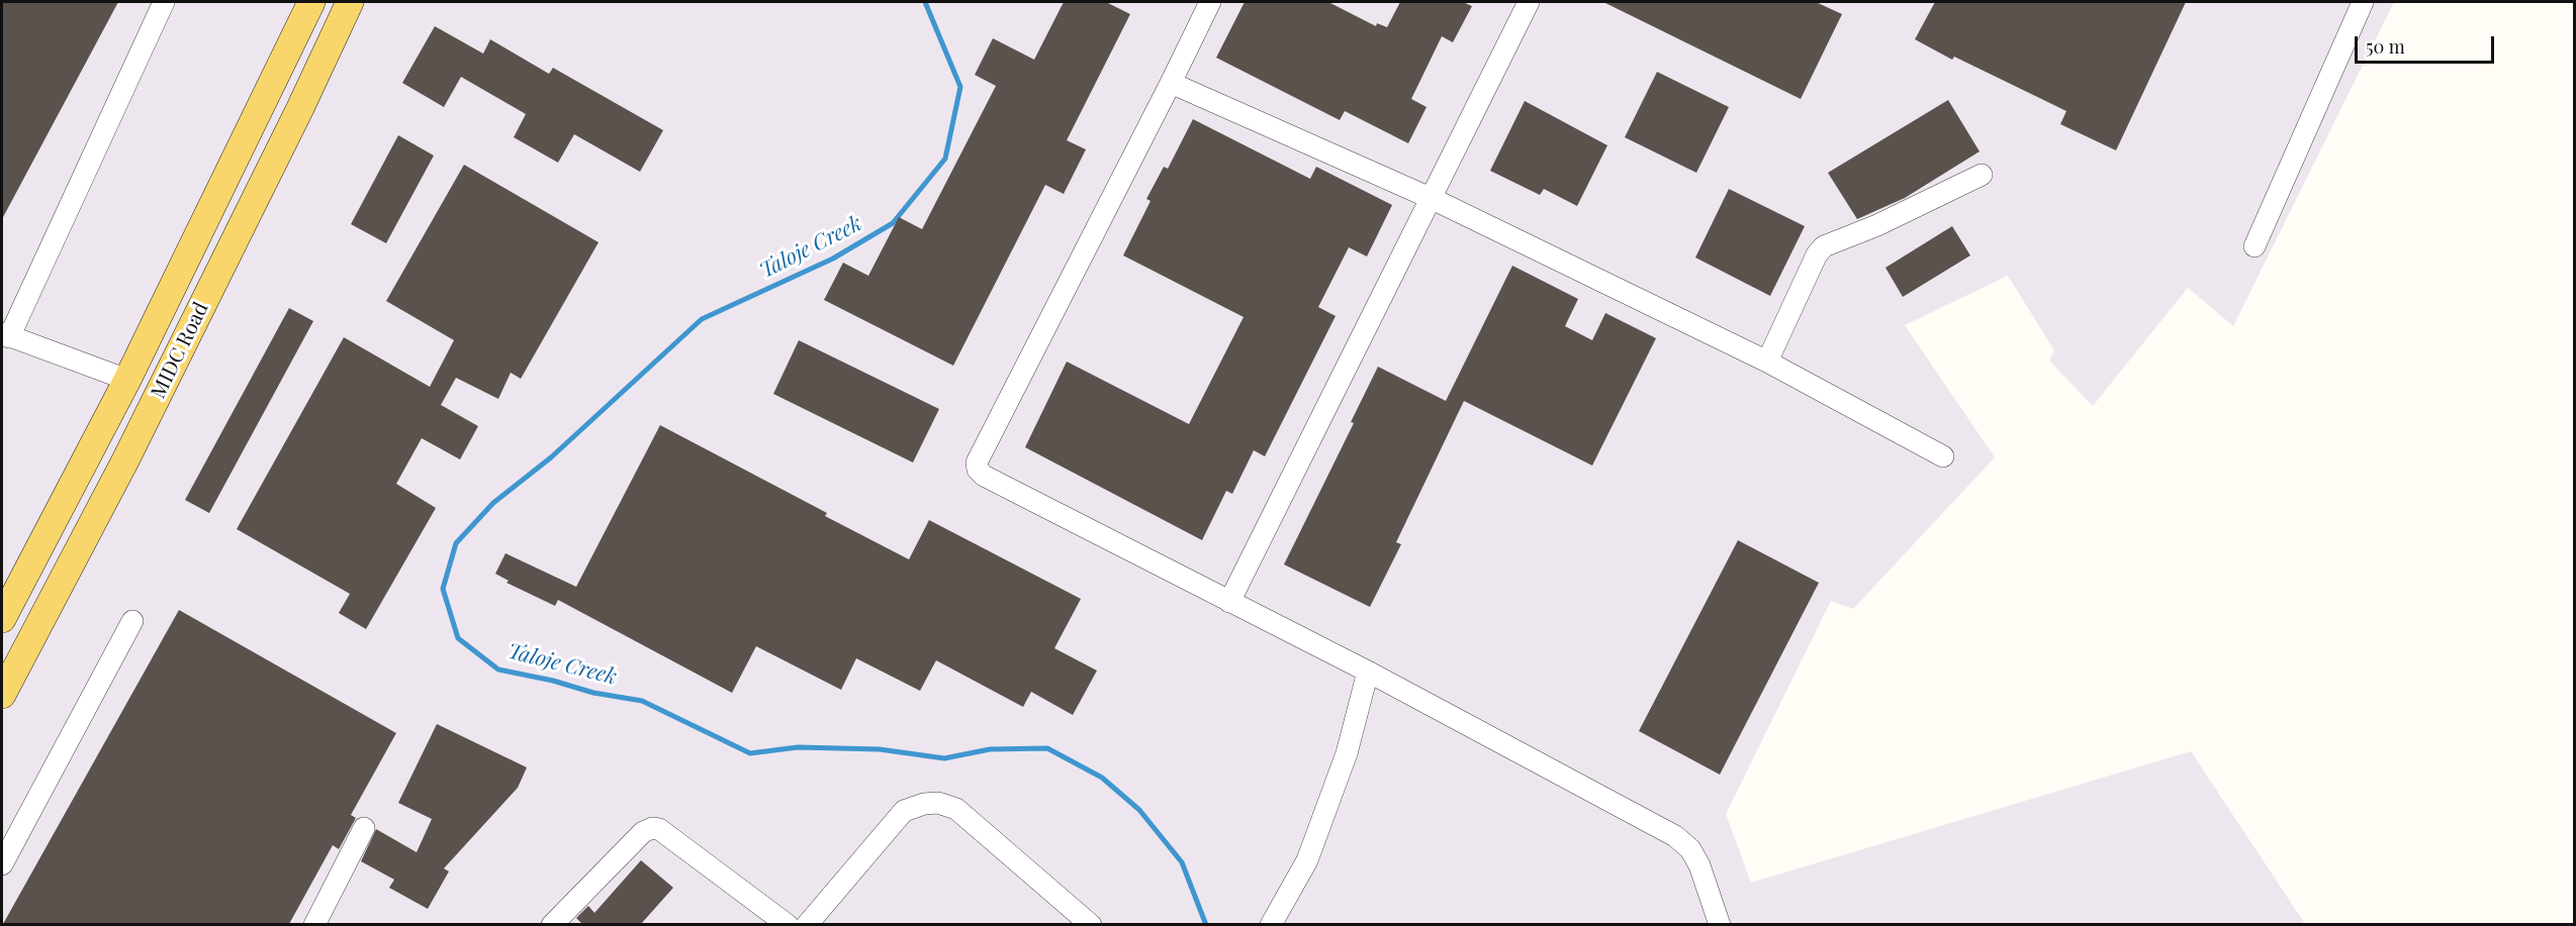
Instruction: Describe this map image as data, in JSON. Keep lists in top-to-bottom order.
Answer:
{
  "streets": {
    "main road": ["MIDC Road"]
  },
  "water": ["Taloje Creek"],
  "scale_bar": "50 m"
}
